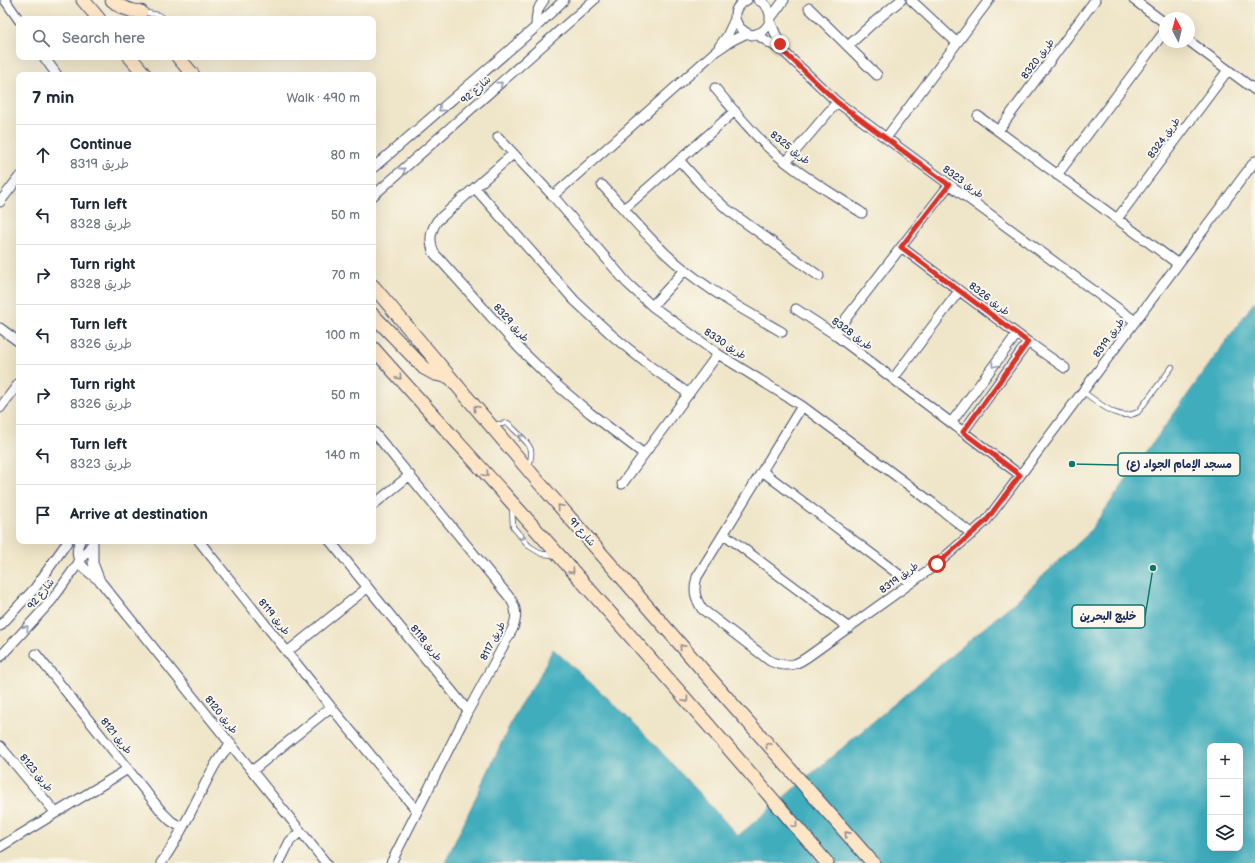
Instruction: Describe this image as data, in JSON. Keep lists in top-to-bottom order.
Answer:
{
  "streets": {
    "street": [
      "طريق 8320",
      "شارع 92",
      "طريق 8324",
      "طريق 8325",
      "طريق 8323",
      "طريق 8326",
      "طريق 8329",
      "طريق 8328",
      "طريق 8319",
      "طريق 8330",
      "شارع 91",
      "طريق 8119",
      "طريق 8117",
      "طريق 8118",
      "طريق 8120",
      "طريق 8121",
      "طريق 8123"
    ]
  },
  "crossings": [
    ["شارع 92", "طريق 8120"],
    ["طريق 8323", "طريق 8319"],
    ["طريق 8329", "طريق 8330"],
    ["طريق 8328", "طريق 8319"],
    ["طريق 8319", "طريق 8330"],
    ["طريق 8119", "طريق 8117"],
    ["طريق 8117", "طريق 8118"]
  ],
  "places": ["مسجد الإمام الجواد (ع)", "خليج البحرين"],
  "north": "top",
  "page": {
    "search": "Search here",
    "heading": ["7 min", "Walk · 490 m"],
    "list": [
      ["Continue", "طريق 8319", "80 m"],
      ["Turn left", "طريق 8328", "50 m"],
      ["Turn right", "طريق 8328", "70 m"],
      ["Turn left", "طريق 8326", "100 m"],
      ["Turn right", "طريق 8326", "50 m"],
      ["Turn left", "طريق 8323", "140 m"],
      "Arrive at destination"
    ],
    "map_buttons": ["+", "−"]
  }
}
